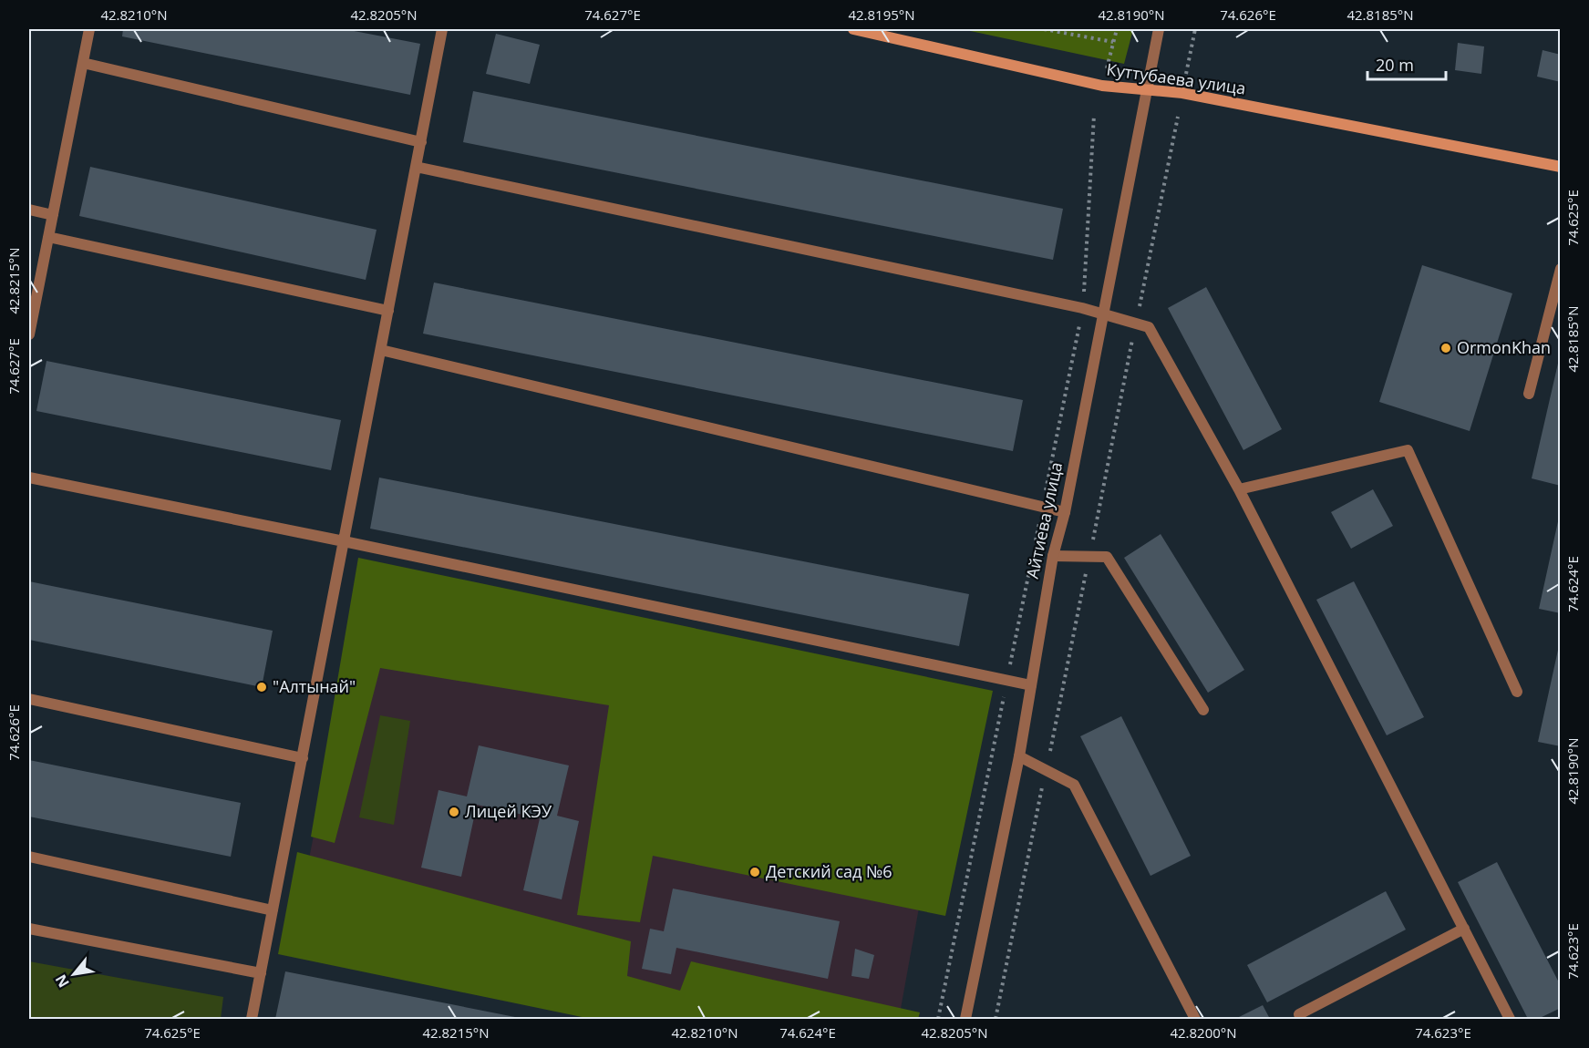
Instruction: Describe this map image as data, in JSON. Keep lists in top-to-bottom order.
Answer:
{
  "streets": {
    "main road": ["Куттубаева улица"],
    "street": ["Айтиева улица"]
  },
  "crossings": [
    ["Куттубаева улица", "Айтиева улица"]
  ],
  "places": [
    "OrmonKhan",
    "\"Алтынай\"",
    "Лицей КЭУ",
    "Детский сад №6"
  ],
  "scale_bar": "20 m",
  "north": "bottom left",
  "coordinates": [
    "42.8210°N",
    "42.8205°N",
    "74.627°E",
    "42.8195°N",
    "42.8190°N",
    "74.626°E",
    "42.8185°N",
    "74.625°E",
    "42.8215°N",
    "74.624°E",
    "74.623°E",
    "42.8200°N"
  ]
}
